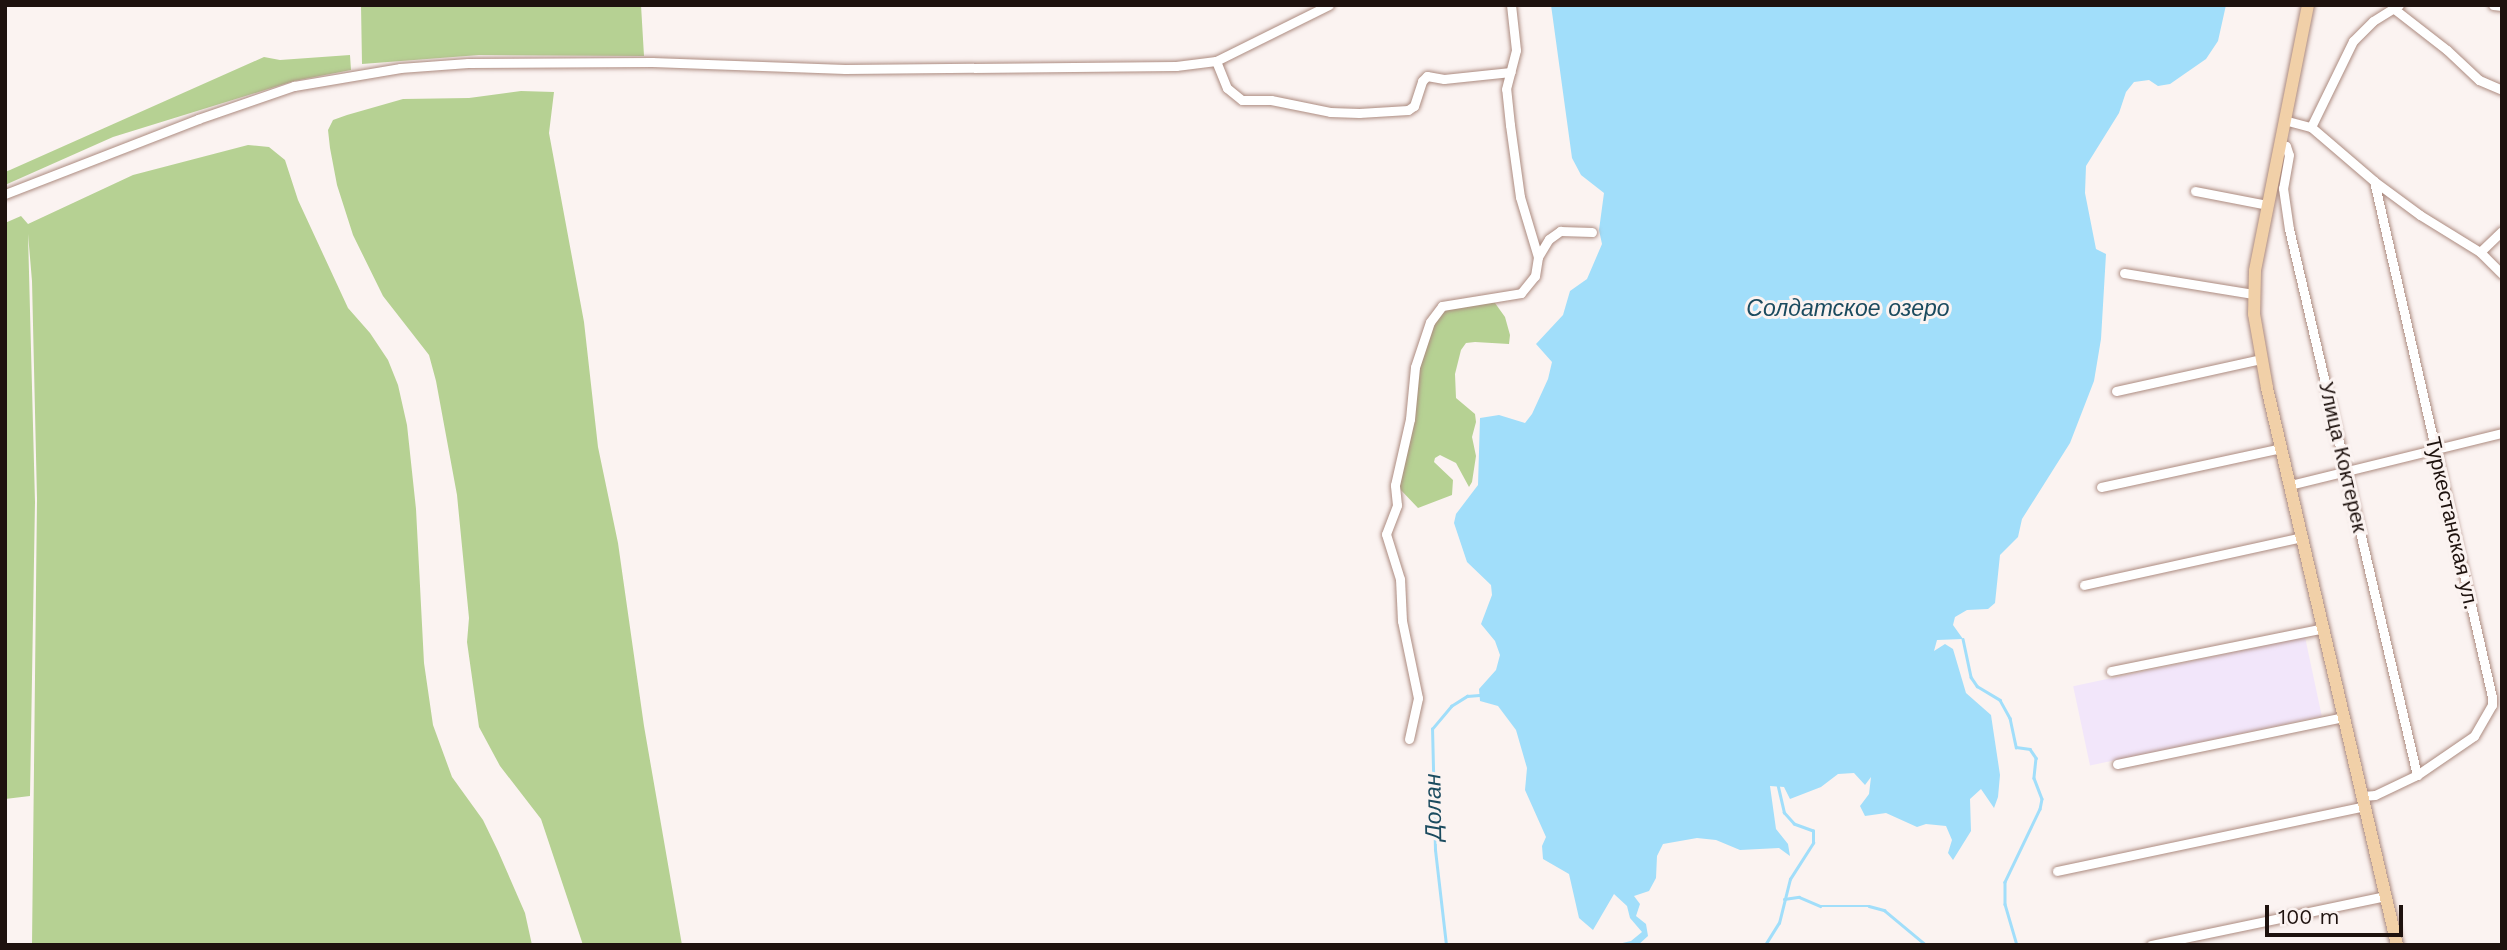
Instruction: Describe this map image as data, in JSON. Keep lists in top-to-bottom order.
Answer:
{
  "streets": {
    "street": ["Улица Коктерек", "Туркестанская ул."]
  },
  "crossings": [
    ["Улица Коктерек", "Туркестанская ул."]
  ],
  "water": ["Солдатское озеро", "Долан"],
  "scale_bar": "100 m"
}
